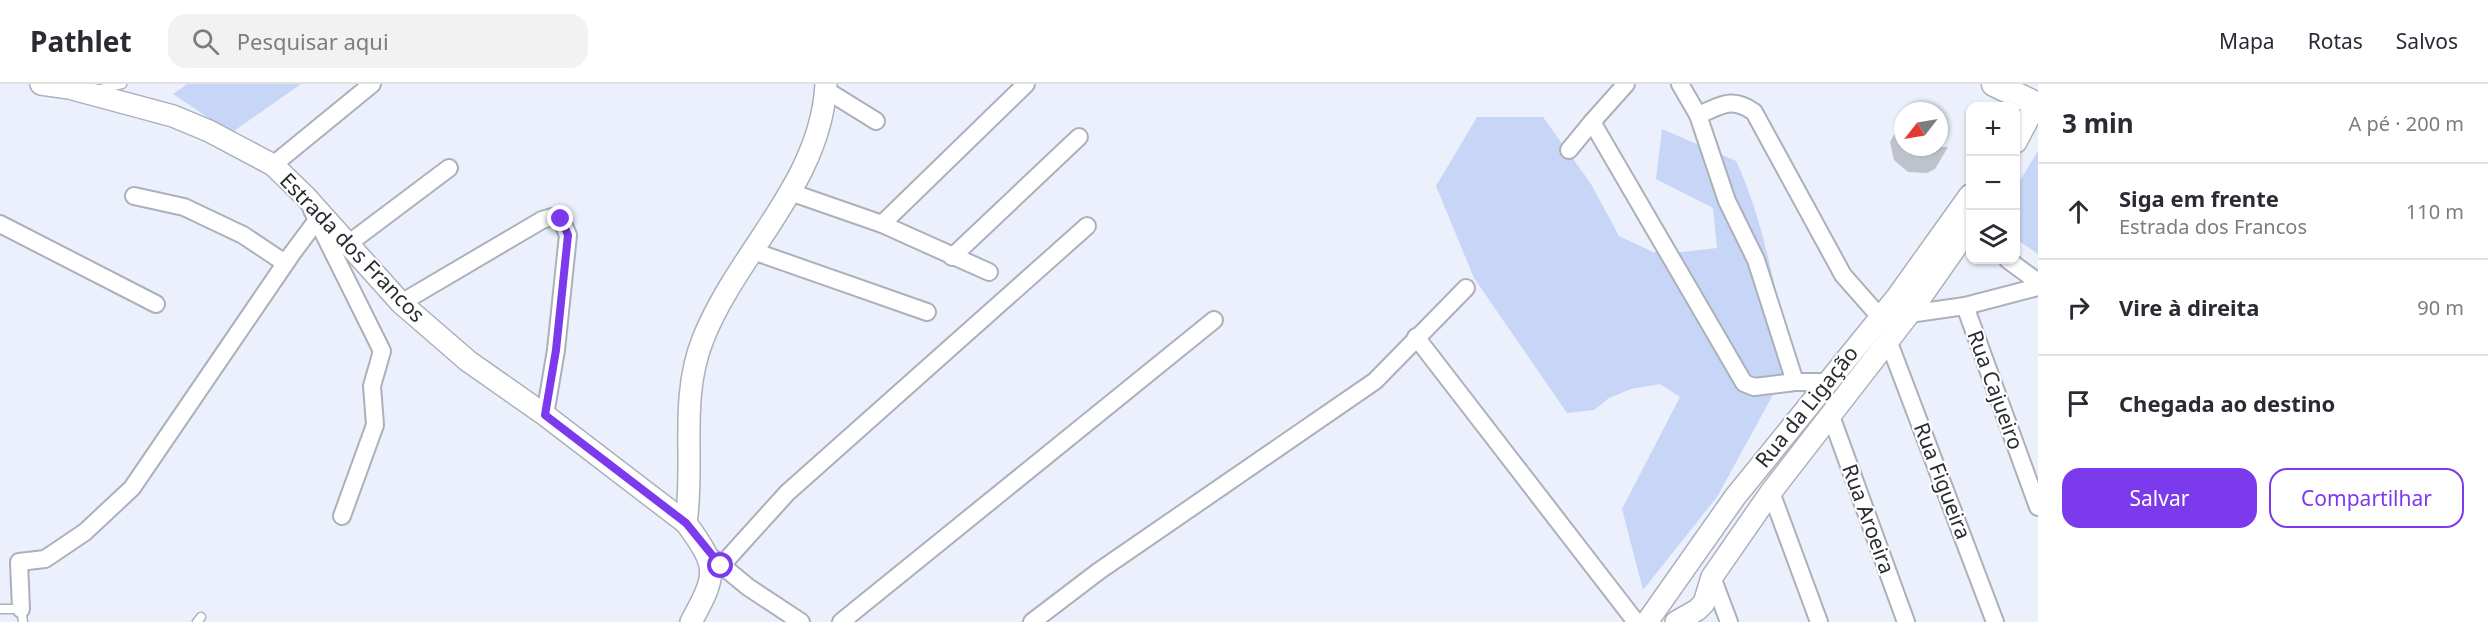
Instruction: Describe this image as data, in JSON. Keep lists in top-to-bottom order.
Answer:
{
  "streets": {
    "street": [
      "Estrada dos Francos",
      "Rua Cajueiro",
      "Rua da Ligação",
      "Rua Figueira",
      "Rua Aroeira"
    ]
  },
  "crossings": [
    ["Rua da Ligação", "Rua Figueira"],
    ["Rua da Ligação", "Rua Aroeira"]
  ],
  "north": "bottom left",
  "page": {
    "header": "Pathlet",
    "search": "Pesquisar aqui",
    "nav": ["Mapa", "Rotas", "Salvos"],
    "heading": ["3 min", "A pé · 200 m"],
    "map_buttons": ["+", "−"],
    "list": [
      ["Siga em frente", "Estrada dos Francos", "110 m"],
      ["Vire à direita", "90 m"],
      "Chegada ao destino"
    ],
    "buttons": ["Salvar", "Compartilhar"]
  }
}
